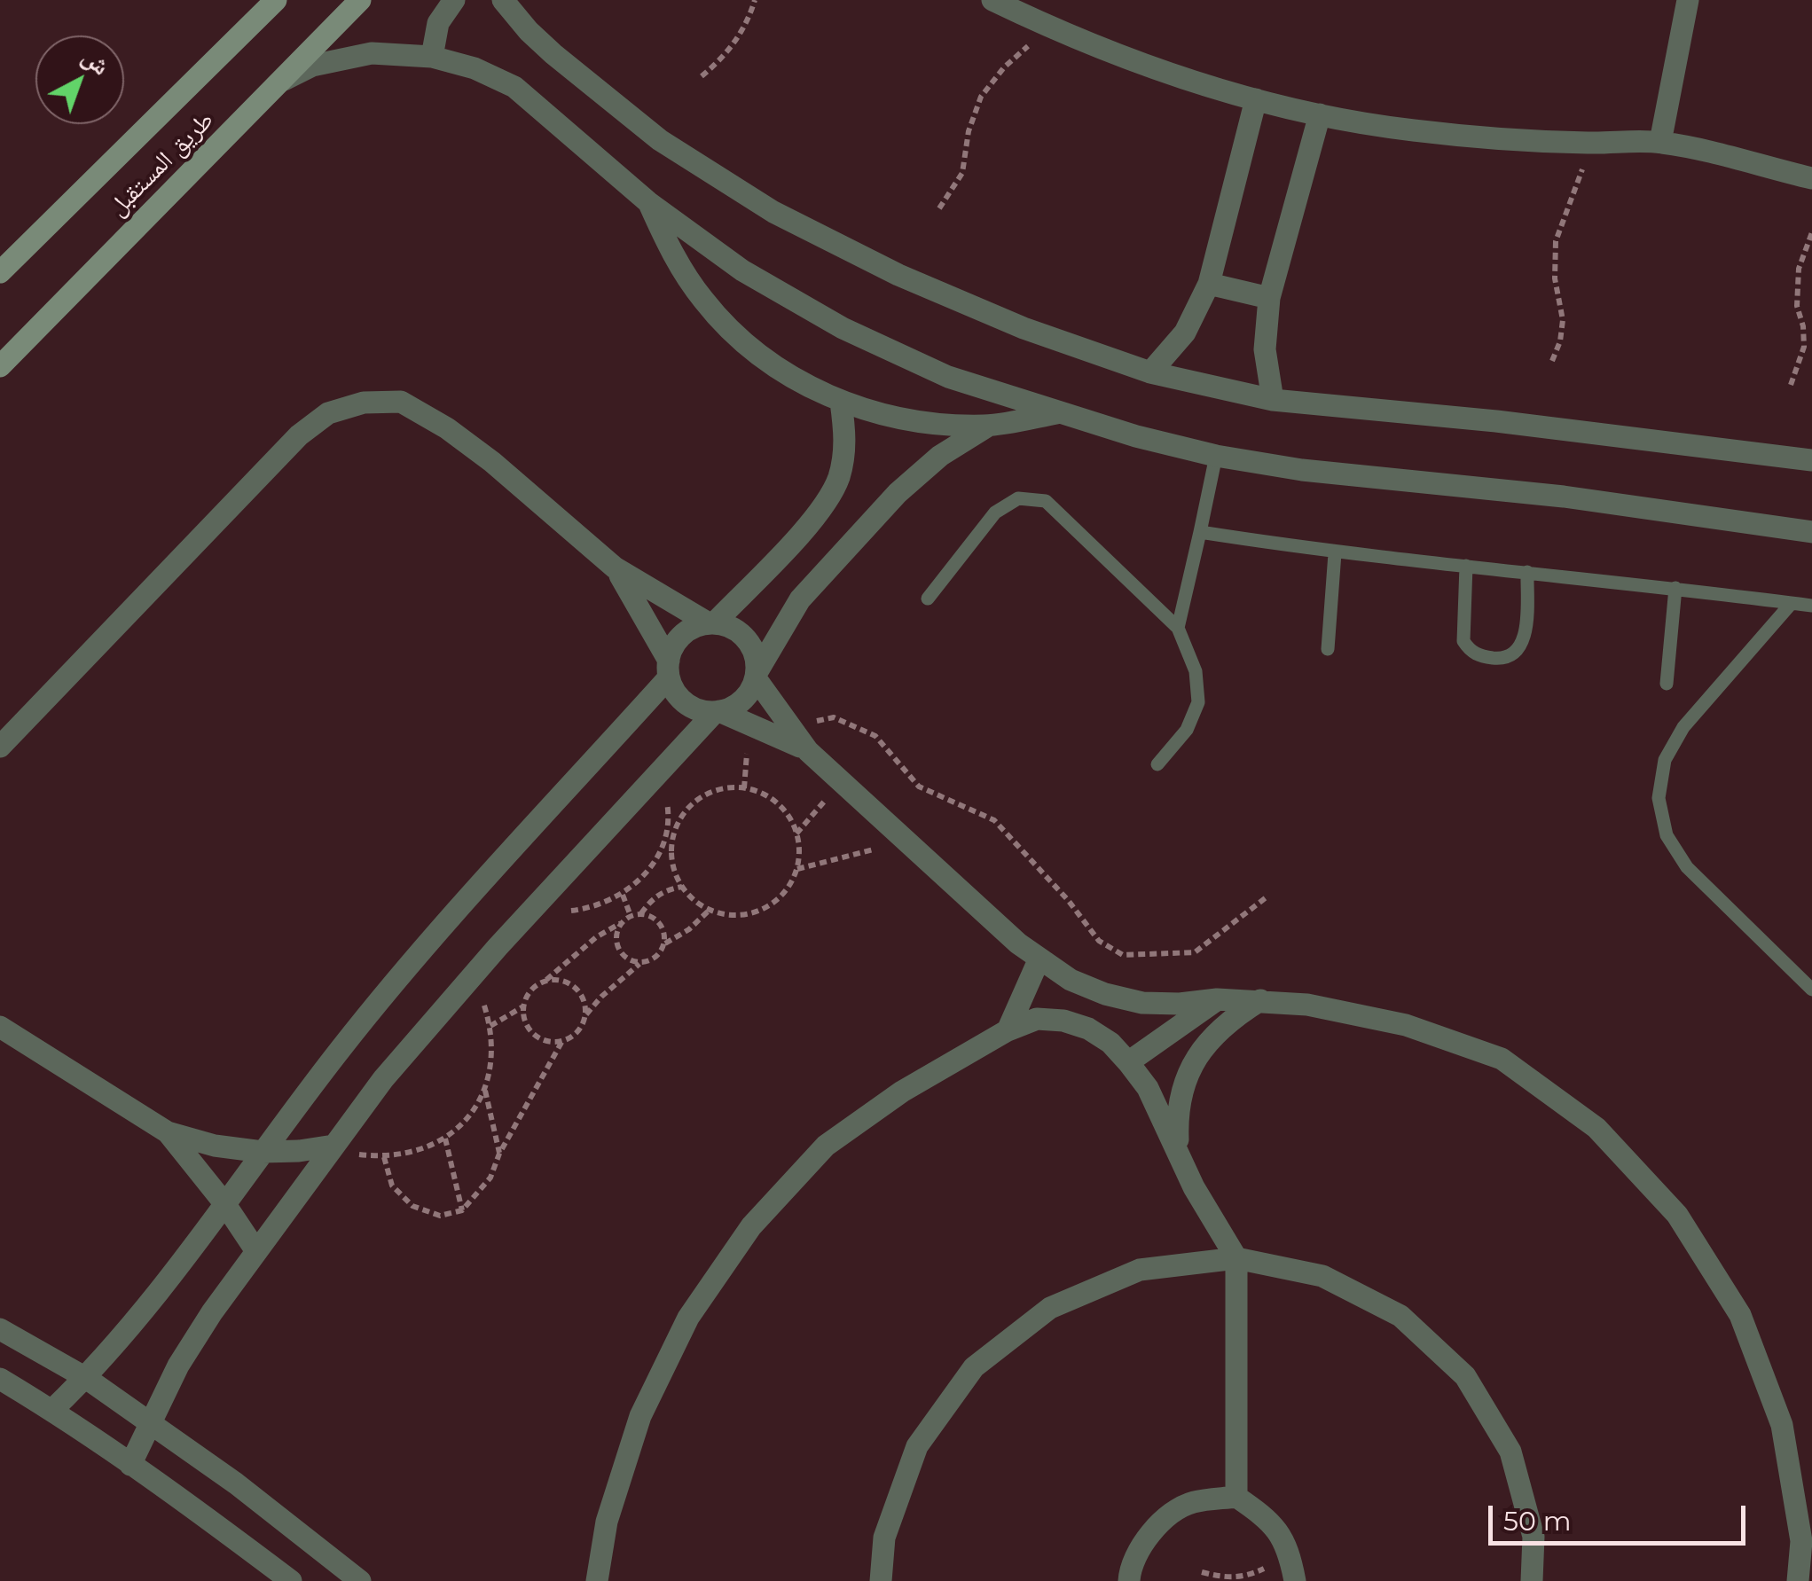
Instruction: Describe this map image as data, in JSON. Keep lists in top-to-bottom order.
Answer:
{
  "streets": {
    "main road": ["طريق المستقبل"]
  },
  "scale_bar": "50 m",
  "north": "top right"
}
